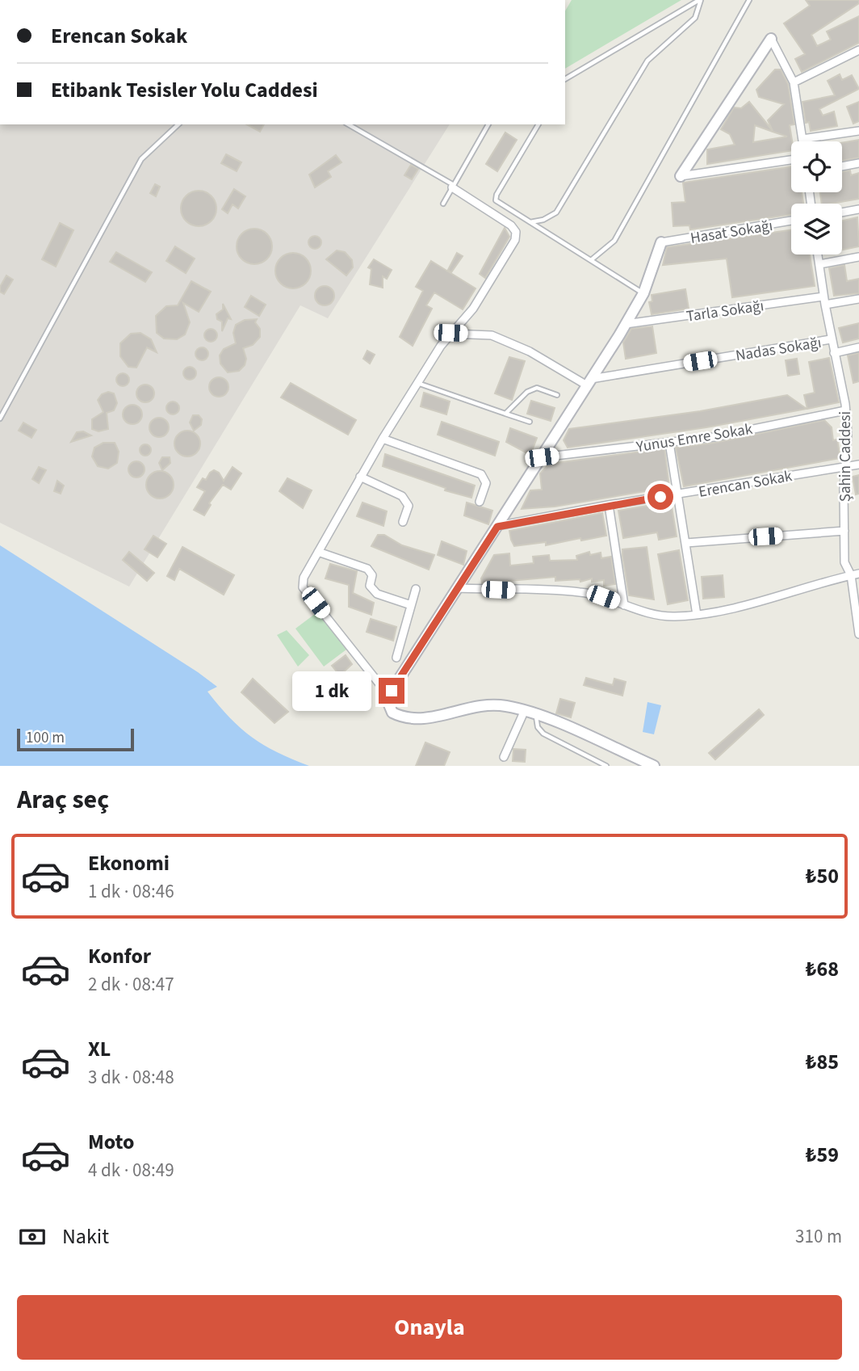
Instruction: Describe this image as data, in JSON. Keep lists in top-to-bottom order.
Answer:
{
  "streets": {
    "street": [
      "Hasat Sokağı",
      "Tarla Sokağı",
      "Nadas Sokağı",
      "Yunus Emre Sokak",
      "Şahin Caddesi",
      "Erencan Sokak"
    ]
  },
  "crossings": [
    ["Tarla Sokağı", "Şahin Caddesi"],
    ["Nadas Sokağı", "Şahin Caddesi"],
    ["Yunus Emre Sokak", "Şahin Caddesi"],
    ["Şahin Caddesi", "Erencan Sokak"]
  ],
  "scale_bar": "100 m",
  "page": {
    "banner": ["Erencan Sokak", "Etibank Tesisler Yolu Caddesi"],
    "bubble": "1 dk",
    "scale": "100 m",
    "heading": "Araç seç",
    "list": [
      {
        "name": "Ekonomi",
        "note": "1 dk · 08:46",
        "value": "₺50"
      },
      {
        "name": "Konfor",
        "note": "2 dk · 08:47",
        "value": "₺68"
      },
      {
        "name": "XL",
        "note": "3 dk · 08:48",
        "value": "₺85"
      },
      {
        "name": "Moto",
        "note": "4 dk · 08:49",
        "value": "₺59"
      }
    ],
    "pay": ["Nakit", "310 m"],
    "buttons": "Onayla"
  }
}
